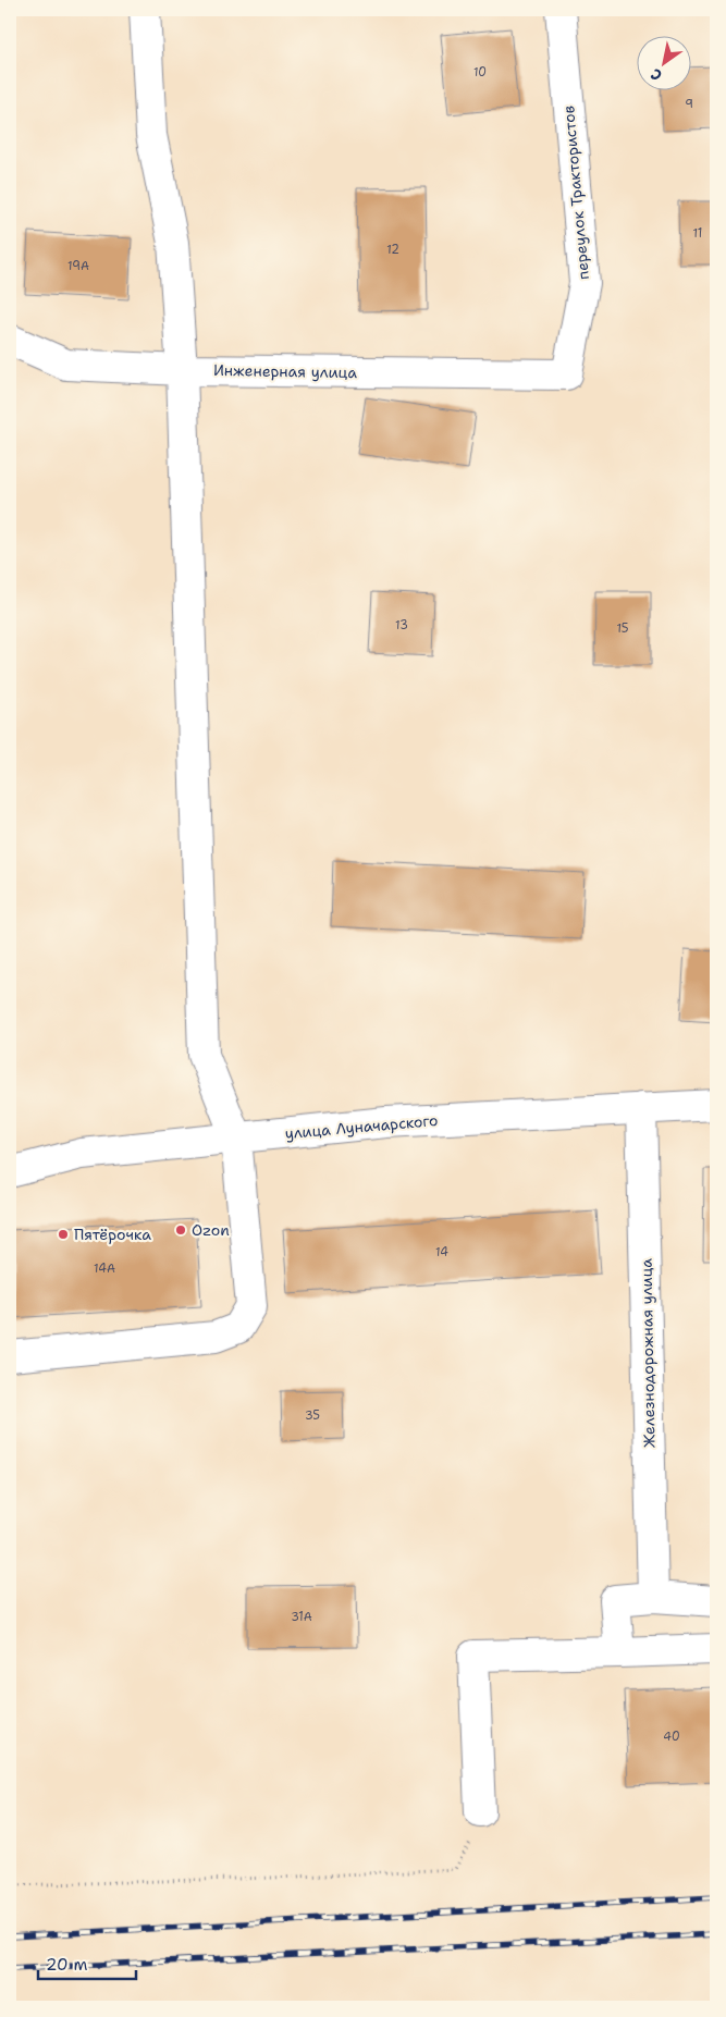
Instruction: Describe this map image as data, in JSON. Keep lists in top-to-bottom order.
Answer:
{
  "streets": {
    "street": [
      "переулок Трактористов",
      "Инженерная улица",
      "улица Луначарского",
      "Железнодорожная улица"
    ]
  },
  "crossings": [
    ["переулок Трактористов", "Инженерная улица"],
    ["улица Луначарского", "Железнодорожная улица"]
  ],
  "places": ["Ozon", "Пятёрочка"],
  "house_numbers": [
    "10",
    "9",
    "11",
    "12",
    "19А",
    "13",
    "15",
    "14",
    "14А",
    "35",
    "31А",
    "40"
  ],
  "scale_bar": "20 m",
  "north": "bottom left"
}
